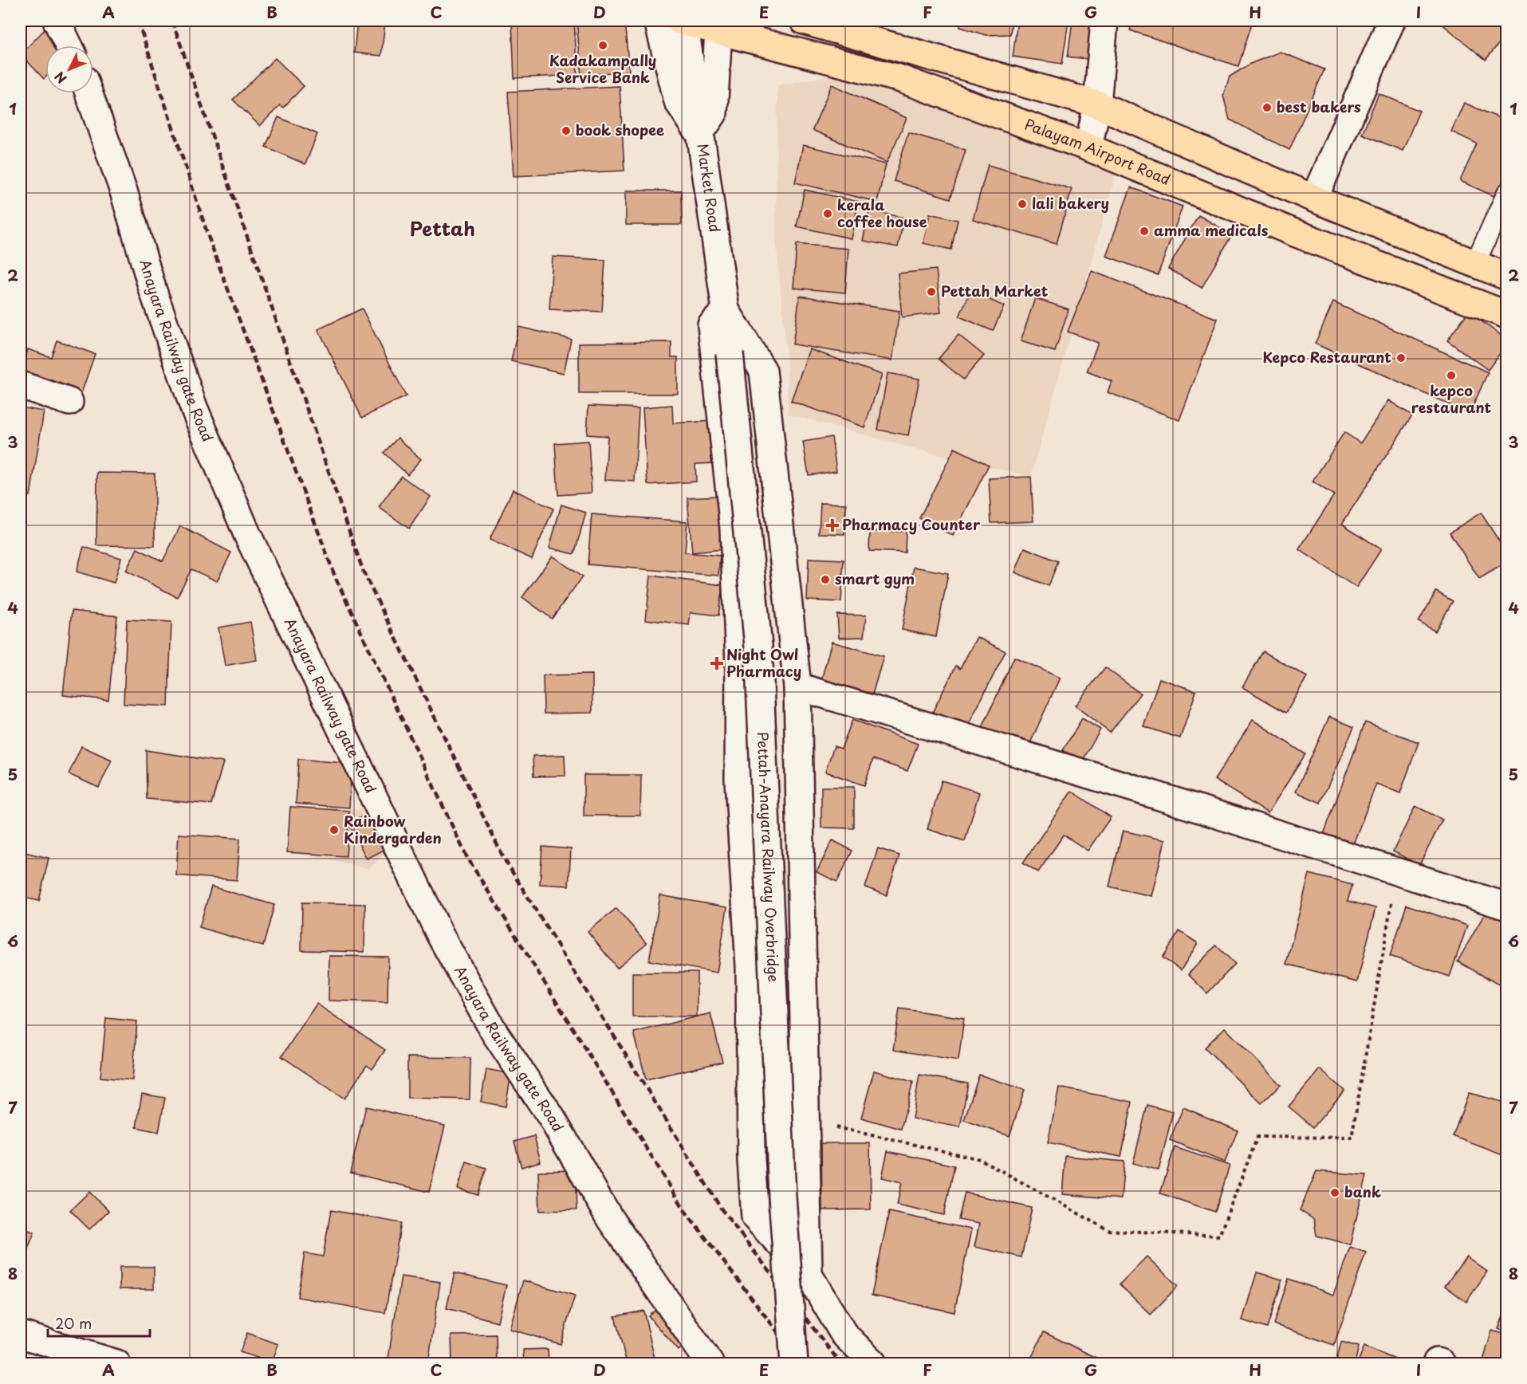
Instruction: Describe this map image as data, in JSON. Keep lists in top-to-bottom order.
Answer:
{
  "streets": {
    "main road": ["Palayam Airport Road"],
    "street": ["Market Road", "Anayara Railway gate Road", "Pettah-Anayara Railway Overbridge"]
  },
  "crossings": [
    ["Palayam Airport Road", "Market Road"],
    ["Market Road", "Pettah-Anayara Railway Overbridge"]
  ],
  "districts": ["Pettah"],
  "places": {
    "other": [
      "Kadakampally Service Bank",
      "best bakers",
      "book shopee",
      "lali bakery",
      "kerala coffee house",
      "amma medicals",
      "Pettah Market",
      "Kepco Restaurant",
      "kepco restaurant",
      "smart gym",
      "Rainbow Kindergarden",
      "bank"
    ],
    "health": ["Pharmacy Counter", "Night Owl Pharmacy"]
  },
  "scale_bar": "20 m",
  "north": "bottom left",
  "grid": {
    "columns": [
      "A",
      "B",
      "C",
      "D",
      "E",
      "F",
      "G",
      "H",
      "I"
    ],
    "rows": [
      "1",
      "2",
      "3",
      "4",
      "5",
      "6",
      "7",
      "8"
    ]
  }
}
